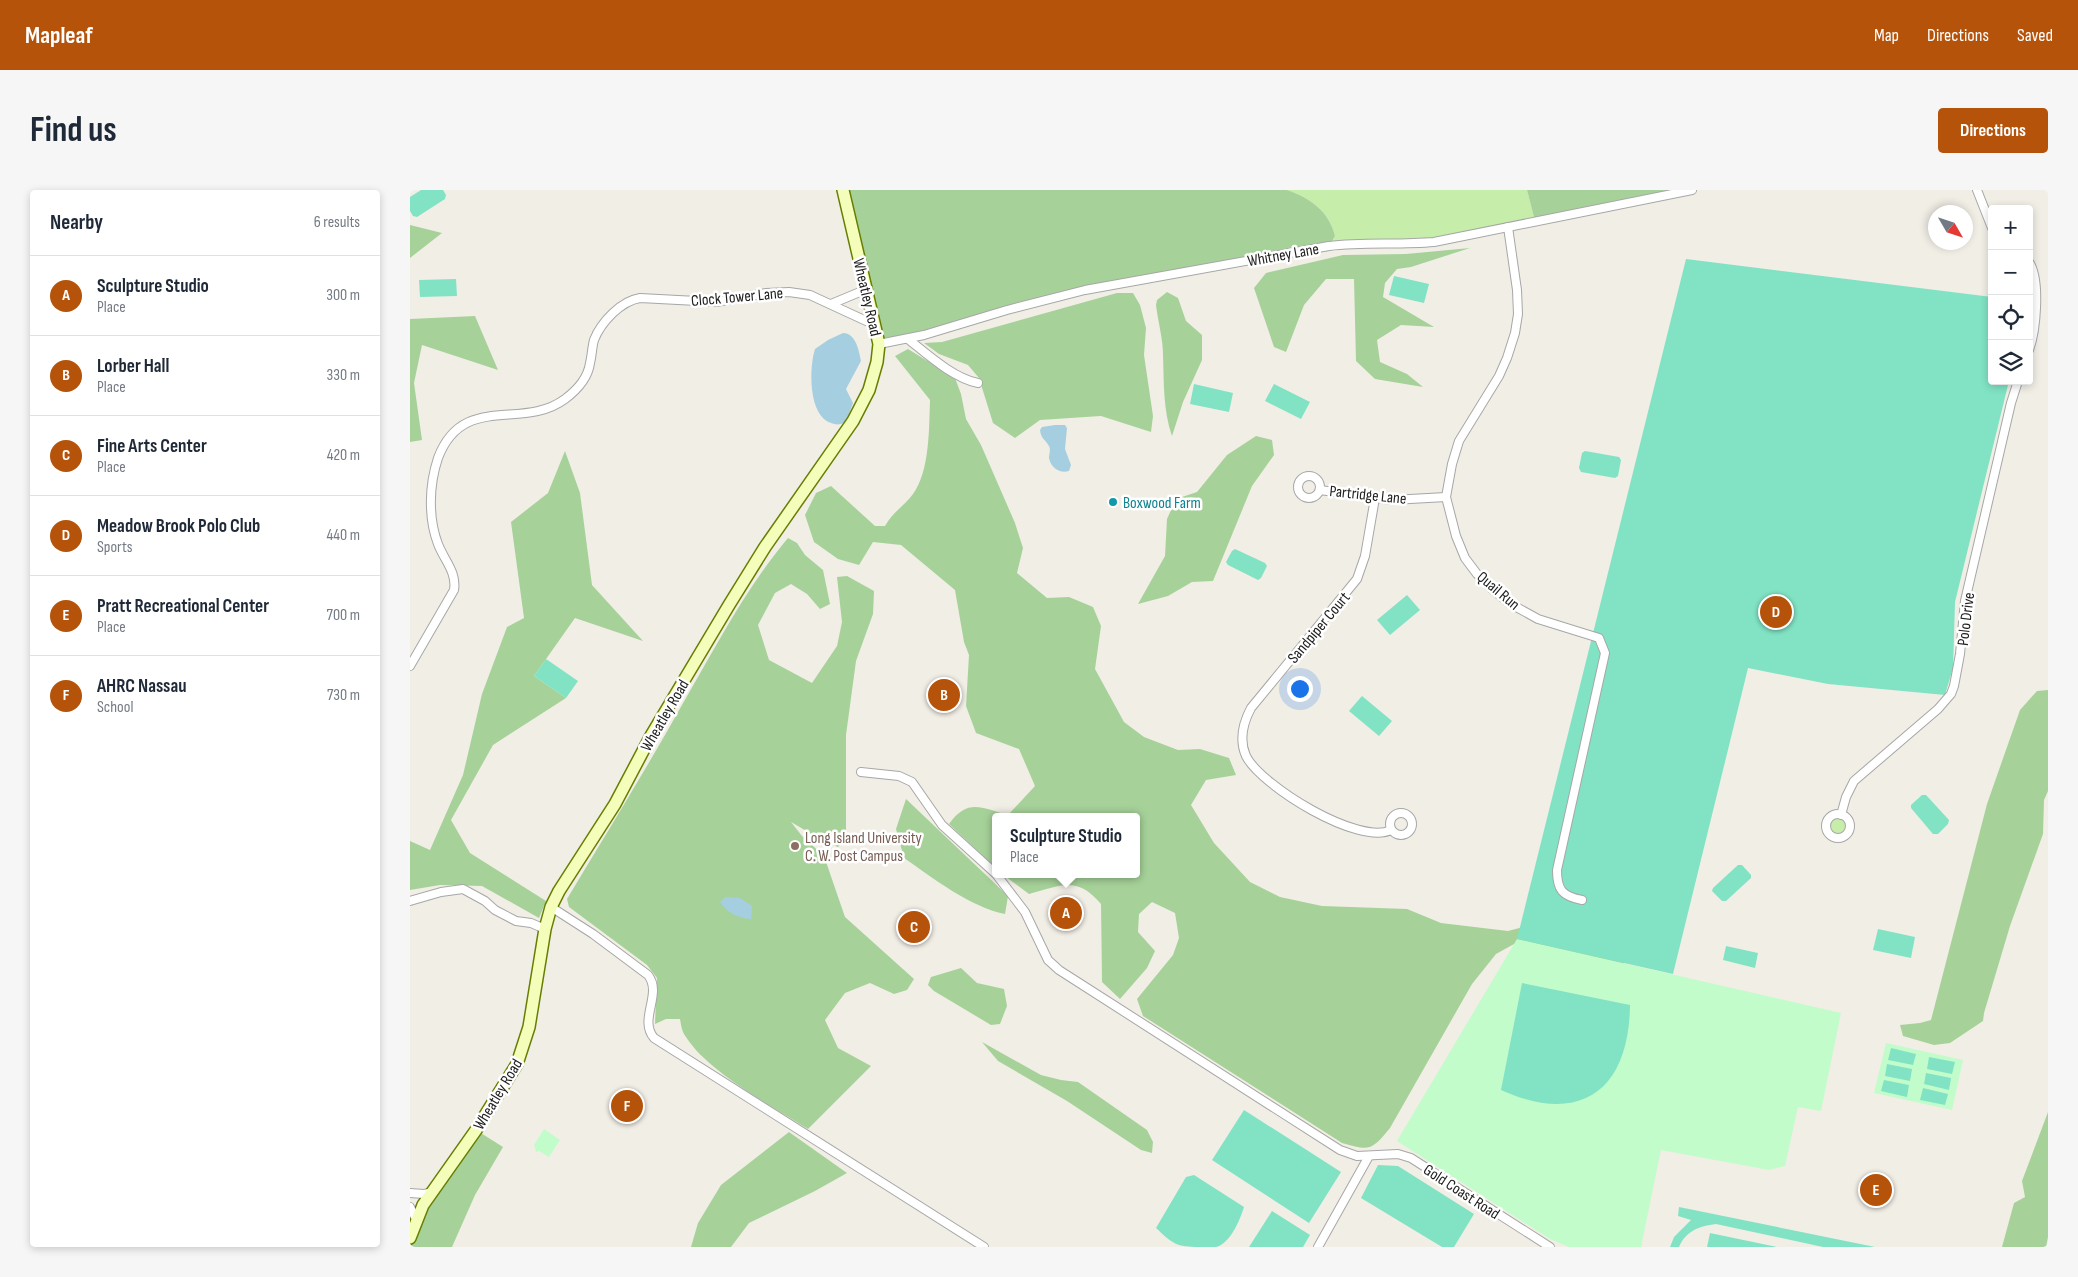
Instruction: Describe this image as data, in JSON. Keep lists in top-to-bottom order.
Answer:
{
  "streets": {
    "main road": ["Wheatley Road"],
    "street": [
      "Whitney Lane",
      "Clock Tower Lane",
      "Partridge Lane",
      "Quail Run",
      "Polo Drive",
      "Sandpiper Court",
      "Gold Coast Road"
    ]
  },
  "crossings": [
    ["Whitney Lane", "Wheatley Road"],
    ["Whitney Lane", "Quail Run"],
    ["Clock Tower Lane", "Wheatley Road"],
    ["Partridge Lane", "Quail Run"],
    ["Partridge Lane", "Sandpiper Court"]
  ],
  "places": ["Boxwood Farm", "Long Island University C. W. Post Campus"],
  "north": "bottom right",
  "page": {
    "header": "Mapleaf",
    "nav": ["Map", "Directions", "Saved"],
    "buttons": "Directions",
    "title": "Find us",
    "heading": ["Nearby", "6 results"],
    "map_buttons": ["+", "−"],
    "list": [
      {
        "mark": "A",
        "name": "Sculpture Studio",
        "note": "Place",
        "value": "300 m"
      },
      {
        "mark": "B",
        "name": "Lorber Hall",
        "note": "Place",
        "value": "330 m"
      },
      {
        "mark": "C",
        "name": "Fine Arts Center",
        "note": "Place",
        "value": "420 m"
      },
      {
        "mark": "D",
        "name": "Meadow Brook Polo Club",
        "note": "Sports",
        "value": "440 m"
      },
      {
        "mark": "E",
        "name": "Pratt Recreational Center",
        "note": "Place",
        "value": "700 m"
      },
      {
        "mark": "F",
        "name": "AHRC Nassau",
        "note": "School",
        "value": "730 m"
      }
    ],
    "pins": [
      "D",
      "B",
      "A",
      "C",
      "F",
      "E"
    ],
    "popup": ["Sculpture Studio", "Place"]
  }
}
